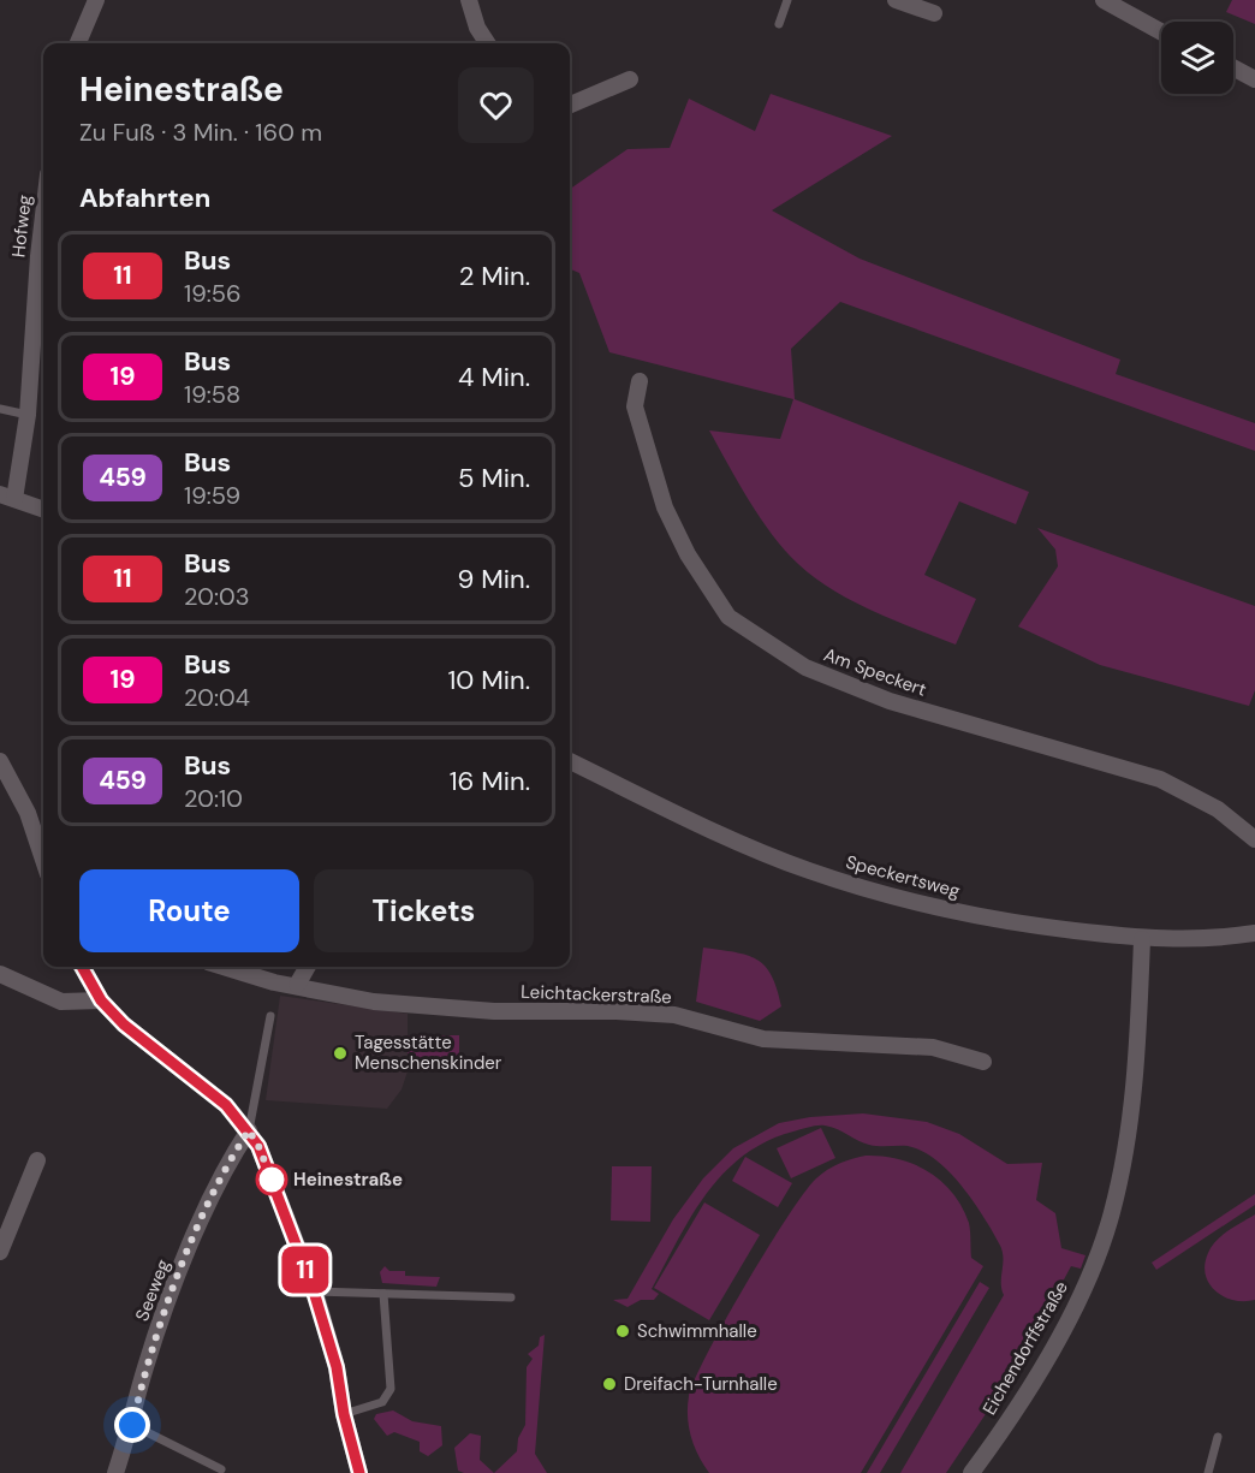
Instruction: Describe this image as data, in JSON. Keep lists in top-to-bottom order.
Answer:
{
  "streets": {
    "street": [
      "Hofweg",
      "Am Speckert",
      "Speckertsweg",
      "Leichtackerstraße",
      "Seeweg",
      "Eichendorffstraße"
    ]
  },
  "crossings": [
    ["Speckertsweg", "Eichendorffstraße"]
  ],
  "places": [
    "Tagesstätte Menschenskinder",
    "Heinestraße",
    "Schwimmhalle",
    "Dreifach-Turnhalle"
  ],
  "lines": ["bus line 11"],
  "page": {
    "on_map": "11",
    "heading": [
      ["Heinestraße", "Zu Fuß · 3 Min. · 160 m"],
      "Abfahrten"
    ],
    "list": [
      {
        "mark": "11",
        "name": "Bus",
        "note": "19:56",
        "value": "2 Min."
      },
      {
        "mark": "19",
        "name": "Bus",
        "note": "19:58",
        "value": "4 Min."
      },
      {
        "mark": "459",
        "name": "Bus",
        "note": "19:59",
        "value": "5 Min."
      },
      {
        "mark": "11",
        "name": "Bus",
        "note": "20:03",
        "value": "9 Min."
      },
      {
        "mark": "19",
        "name": "Bus",
        "note": "20:04",
        "value": "10 Min."
      },
      {
        "mark": "459",
        "name": "Bus",
        "note": "20:10",
        "value": "16 Min."
      }
    ],
    "buttons": ["Route", "Tickets"]
  }
}
